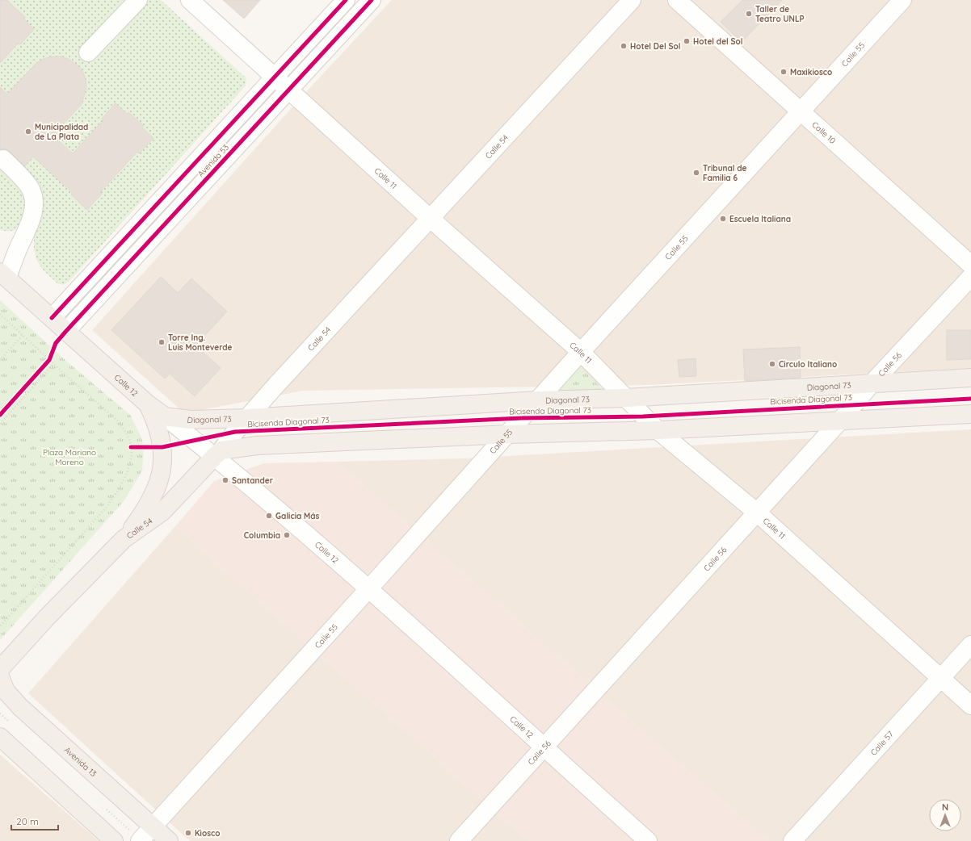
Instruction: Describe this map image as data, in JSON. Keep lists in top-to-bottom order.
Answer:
{
  "streets": {
    "main road": [
      "Calle 54",
      "Calle 12",
      "Diagonal 73",
      "Avenida 13"
    ],
    "street": [
      "Calle 55",
      "Calle 10",
      "Avenida 53",
      "Calle 11",
      "Calle 56",
      "Calle 57"
    ],
    "cycle path": ["Bicisenda Diagonal 73"]
  },
  "crossings": [
    ["Calle 55", "Calle 10"],
    ["Calle 55", "Calle 11"],
    ["Calle 55", "Calle 12"],
    ["Calle 55", "Diagonal 73"],
    ["Calle 55", "Avenida 13"],
    ["Calle 54", "Calle 11"],
    ["Calle 54", "Calle 12"],
    ["Calle 54", "Diagonal 73"],
    ["Avenida 53", "Calle 11"],
    ["Avenida 53", "Calle 12"],
    ["Calle 11", "Calle 56"],
    ["Calle 11", "Diagonal 73"],
    ["Calle 11", "Calle 57"],
    ["Calle 56", "Calle 12"],
    ["Calle 56", "Diagonal 73"],
    ["Calle 12", "Diagonal 73"]
  ],
  "parks": ["Plaza Mariano Moreno"],
  "places": [
    "Taller de Teatro UNLP",
    "Hotel del Sol",
    "Hotel Del Sol",
    "Maxikiosco",
    "Municipalidad de La Plata",
    "Tribunal de Familia 6",
    "Escuela Italiana",
    "Torre Ing. Luis Monteverde",
    "Circulo Italiano",
    "Santander",
    "Galicia Más",
    "Columbia",
    "Kiosco"
  ],
  "scale_bar": "20 m",
  "north": "top"
}
